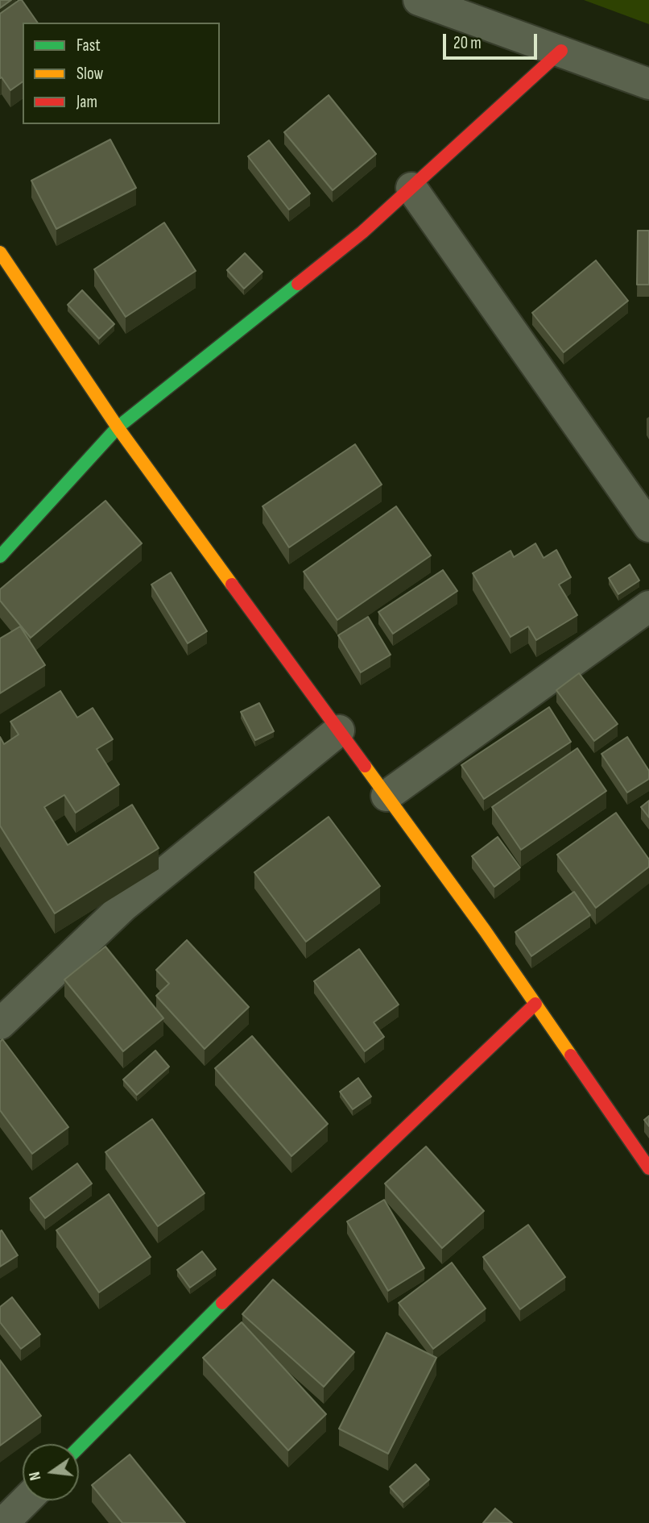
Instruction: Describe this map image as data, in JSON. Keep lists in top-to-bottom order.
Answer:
{
  "legend": ["Fast", "Slow", "Jam"],
  "scale_bar": "20 m",
  "north": "left"
}
